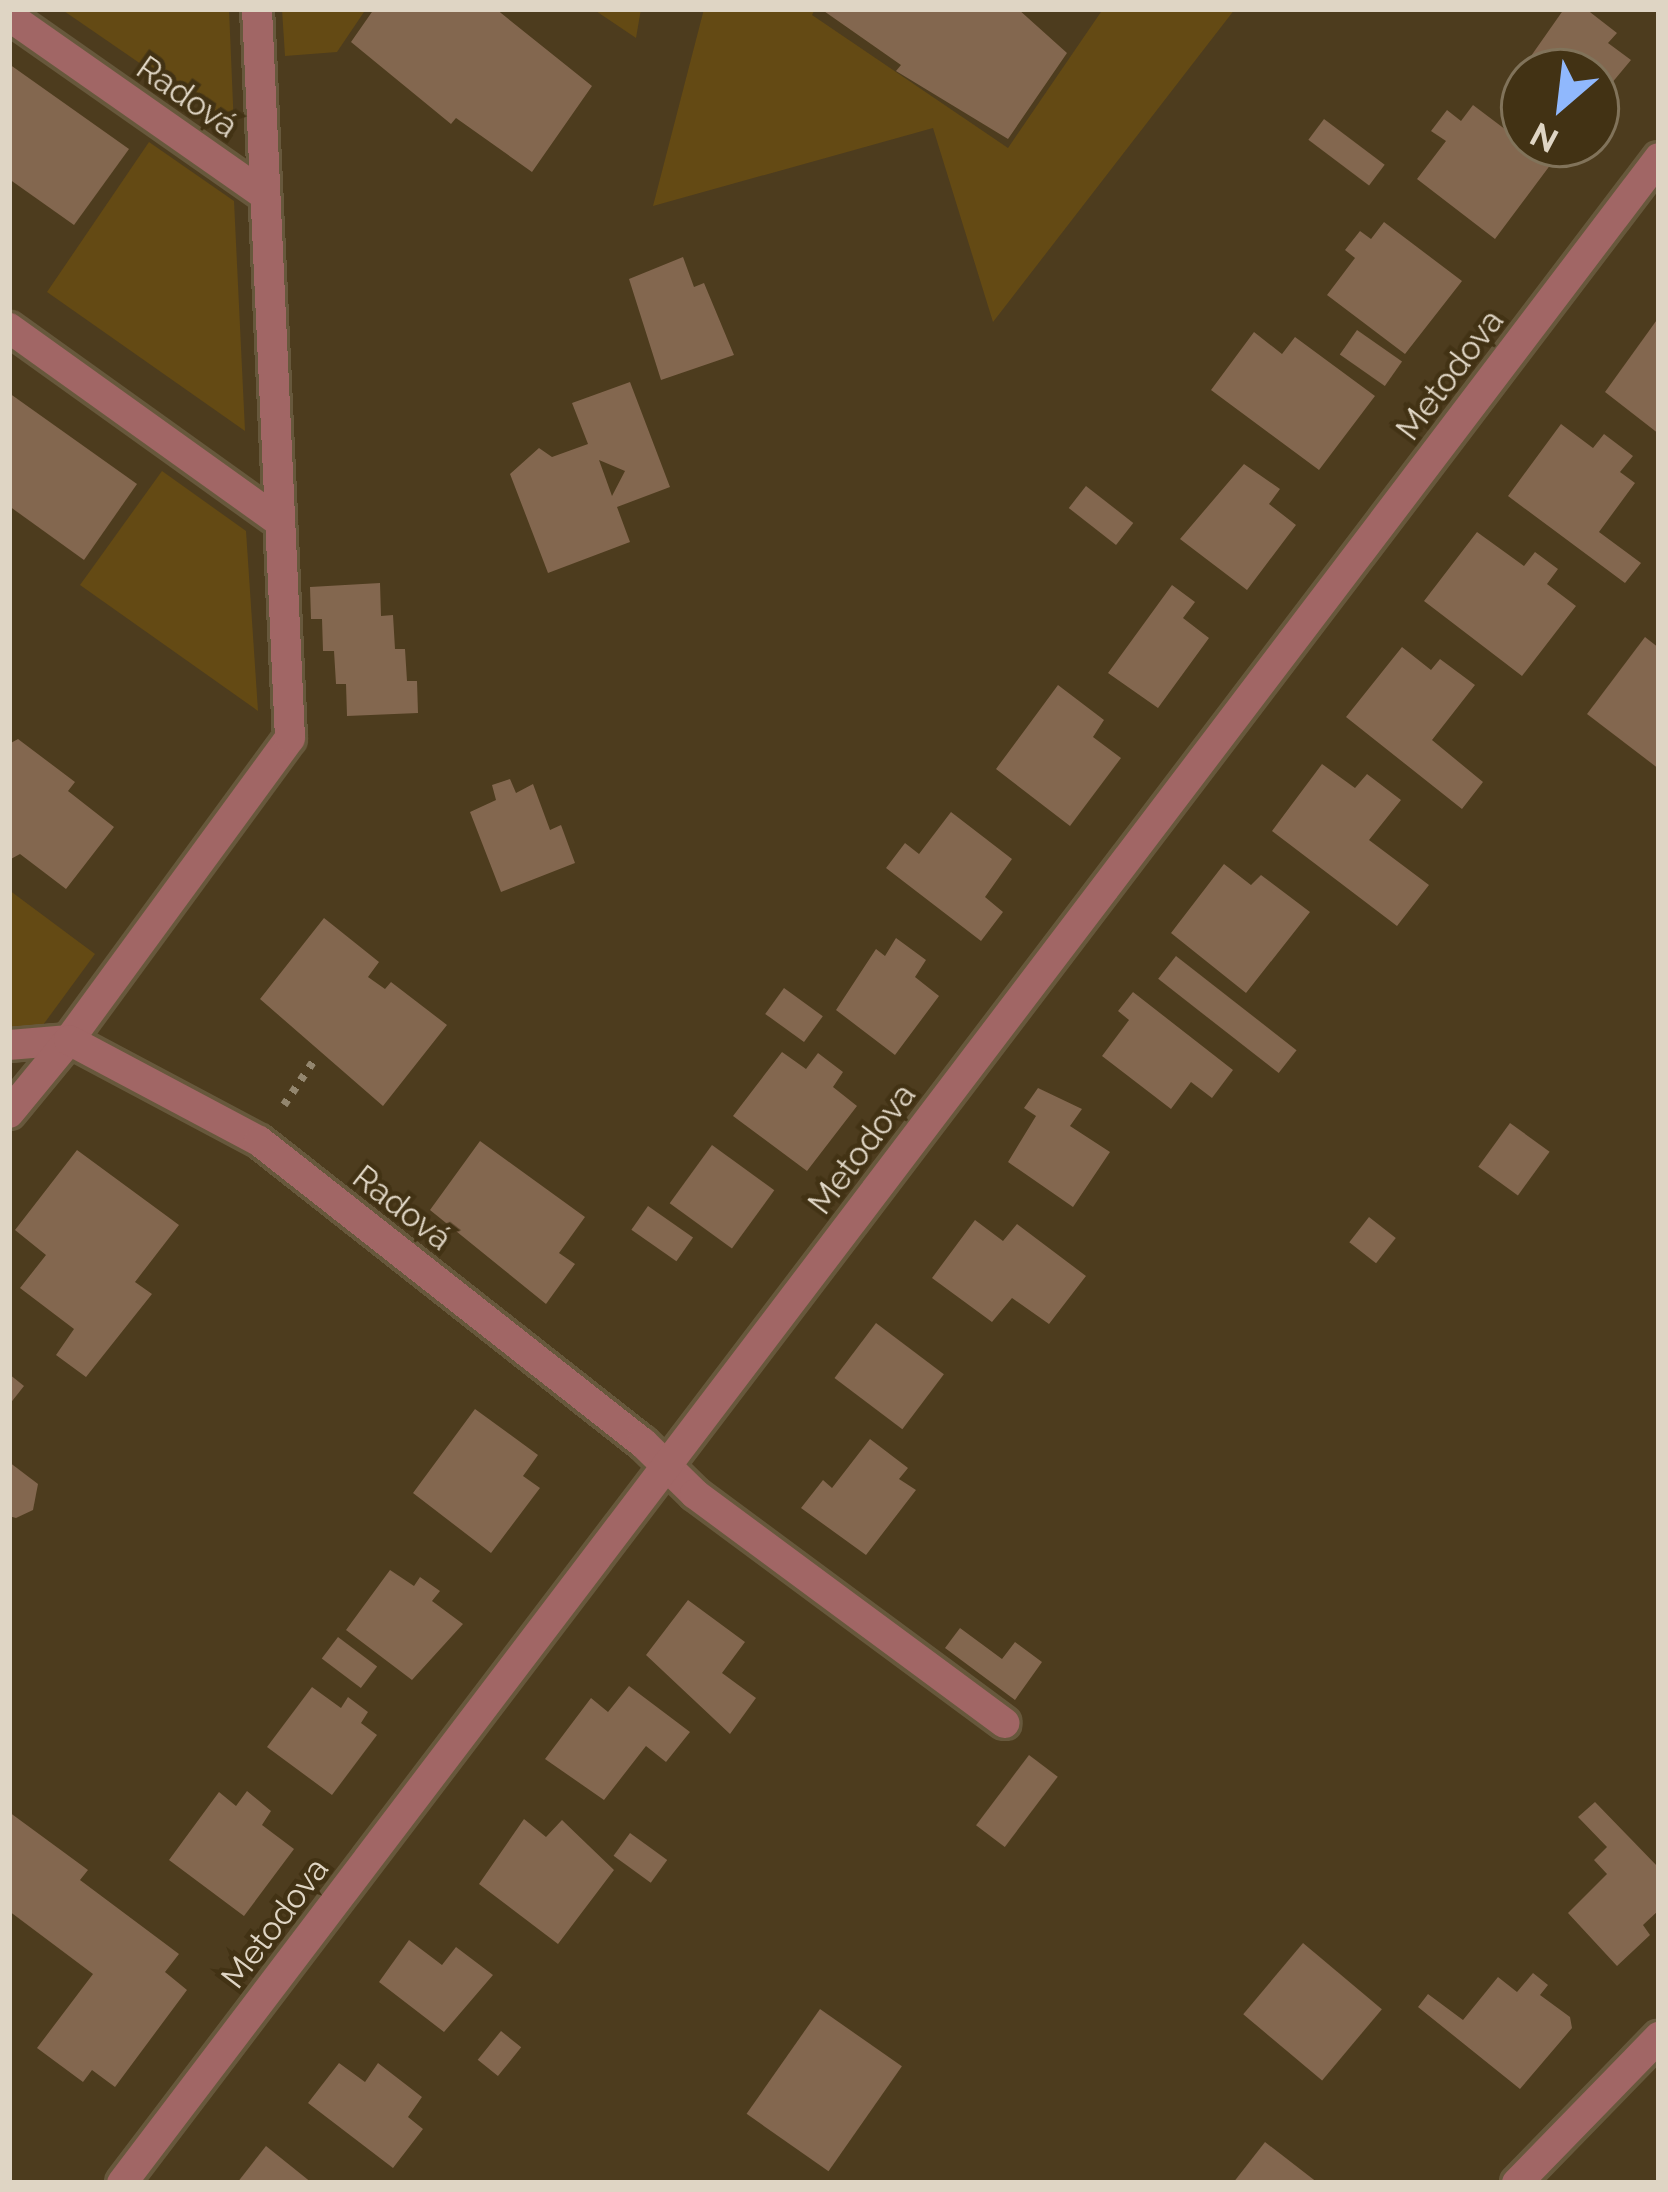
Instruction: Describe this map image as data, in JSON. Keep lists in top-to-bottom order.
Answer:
{
  "streets": {
    "street": ["Radová", "Metodova"]
  },
  "crossings": [
    ["Radová", "Metodova"]
  ],
  "north": "bottom left"
}
